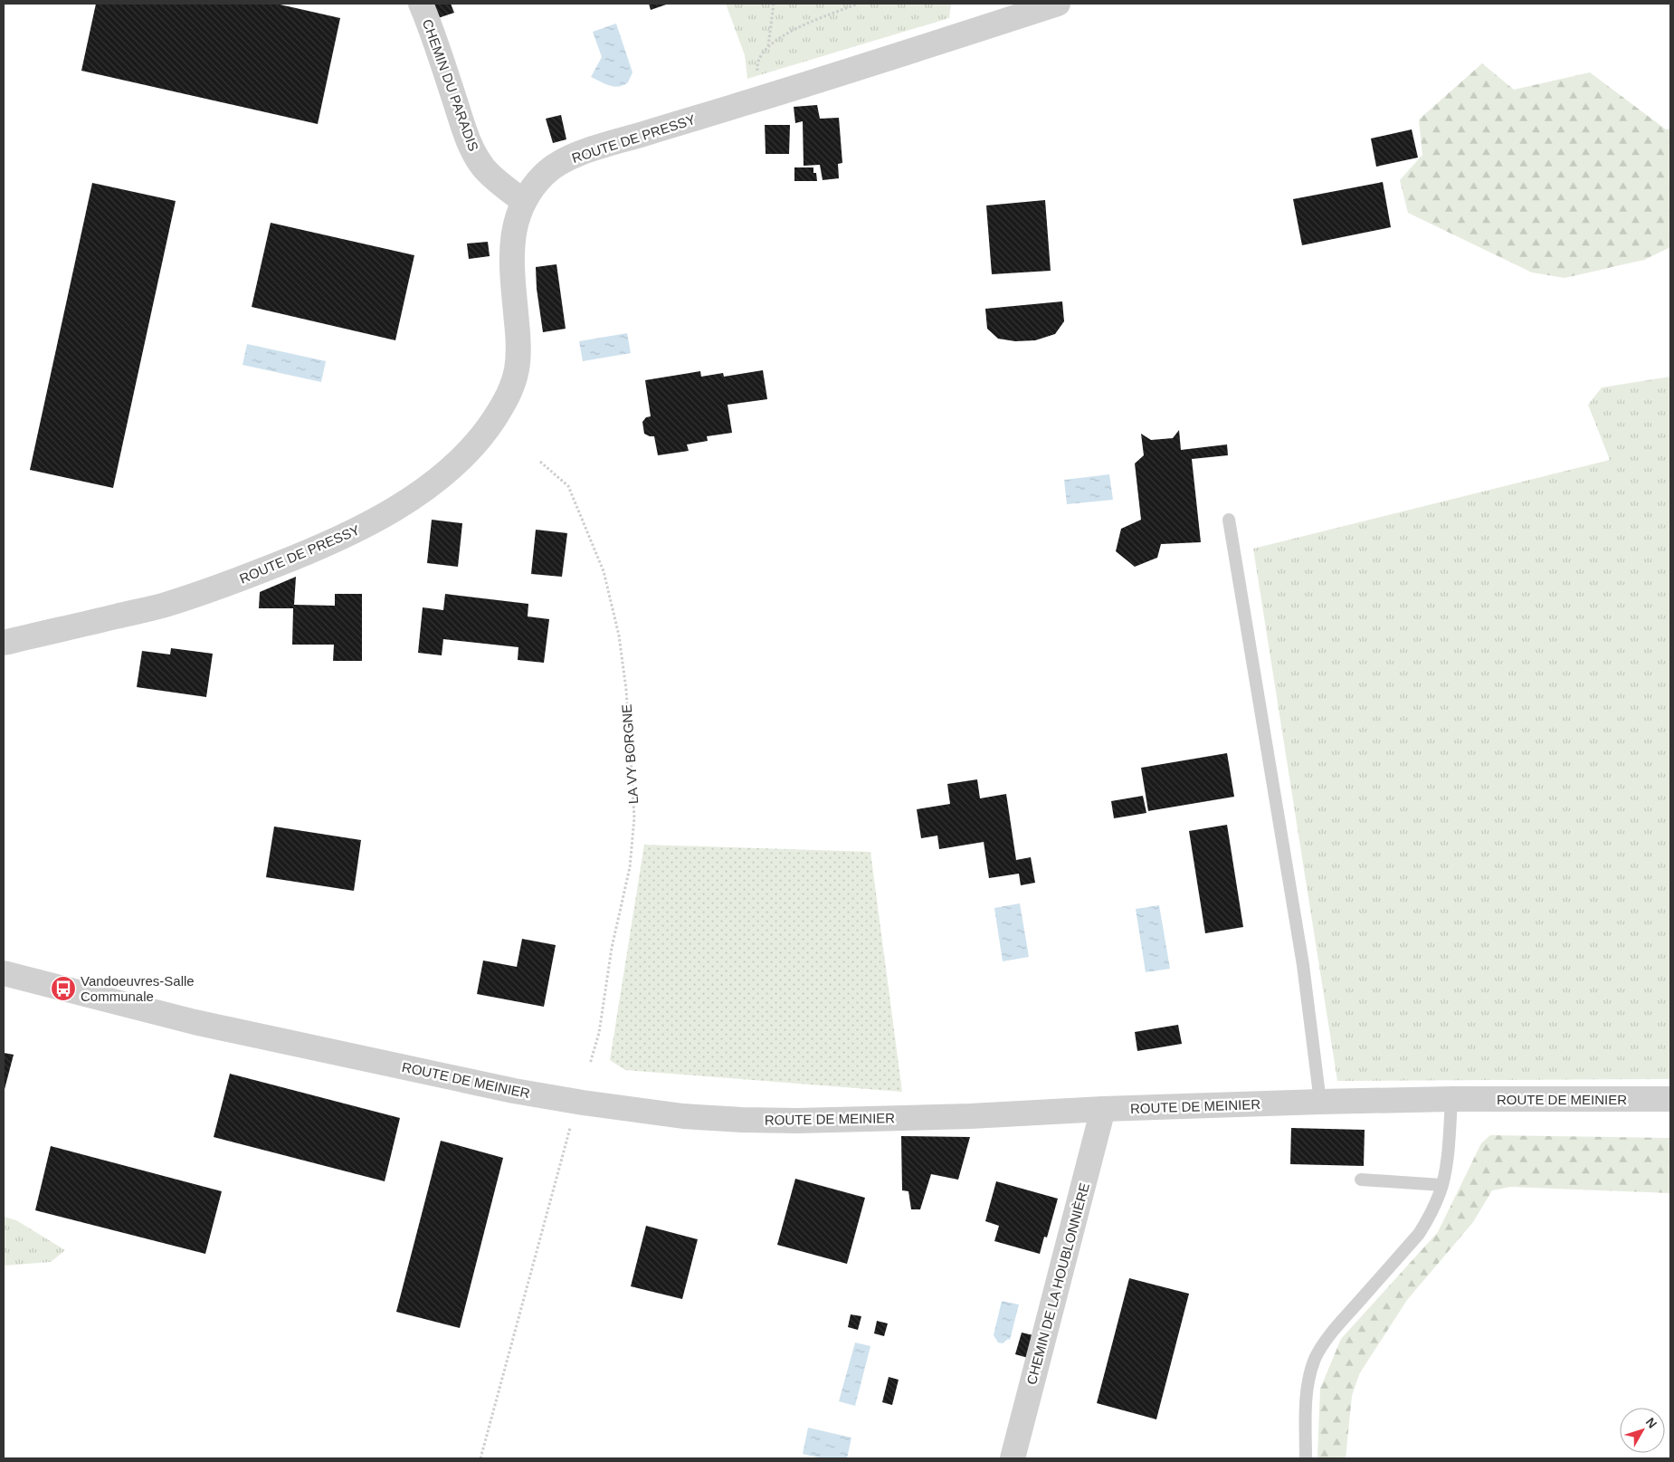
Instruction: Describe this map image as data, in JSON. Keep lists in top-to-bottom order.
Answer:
{
  "streets": {
    "street": [
      "CHEMIN DU PARADIS",
      "ROUTE DE PRESSY",
      "ROUTE DE MEINIER",
      "CHEMIN DE LA HOUBLONNIÈRE"
    ],
    "path": ["LA VY BORGNE"]
  },
  "crossings": [
    ["CHEMIN DU PARADIS", "ROUTE DE PRESSY"],
    ["ROUTE DE MEINIER", "CHEMIN DE LA HOUBLONNIÈRE"]
  ],
  "places": {
    "bus stop": ["Vandoeuvres-Salle Communale"]
  },
  "north": "top right"
}
